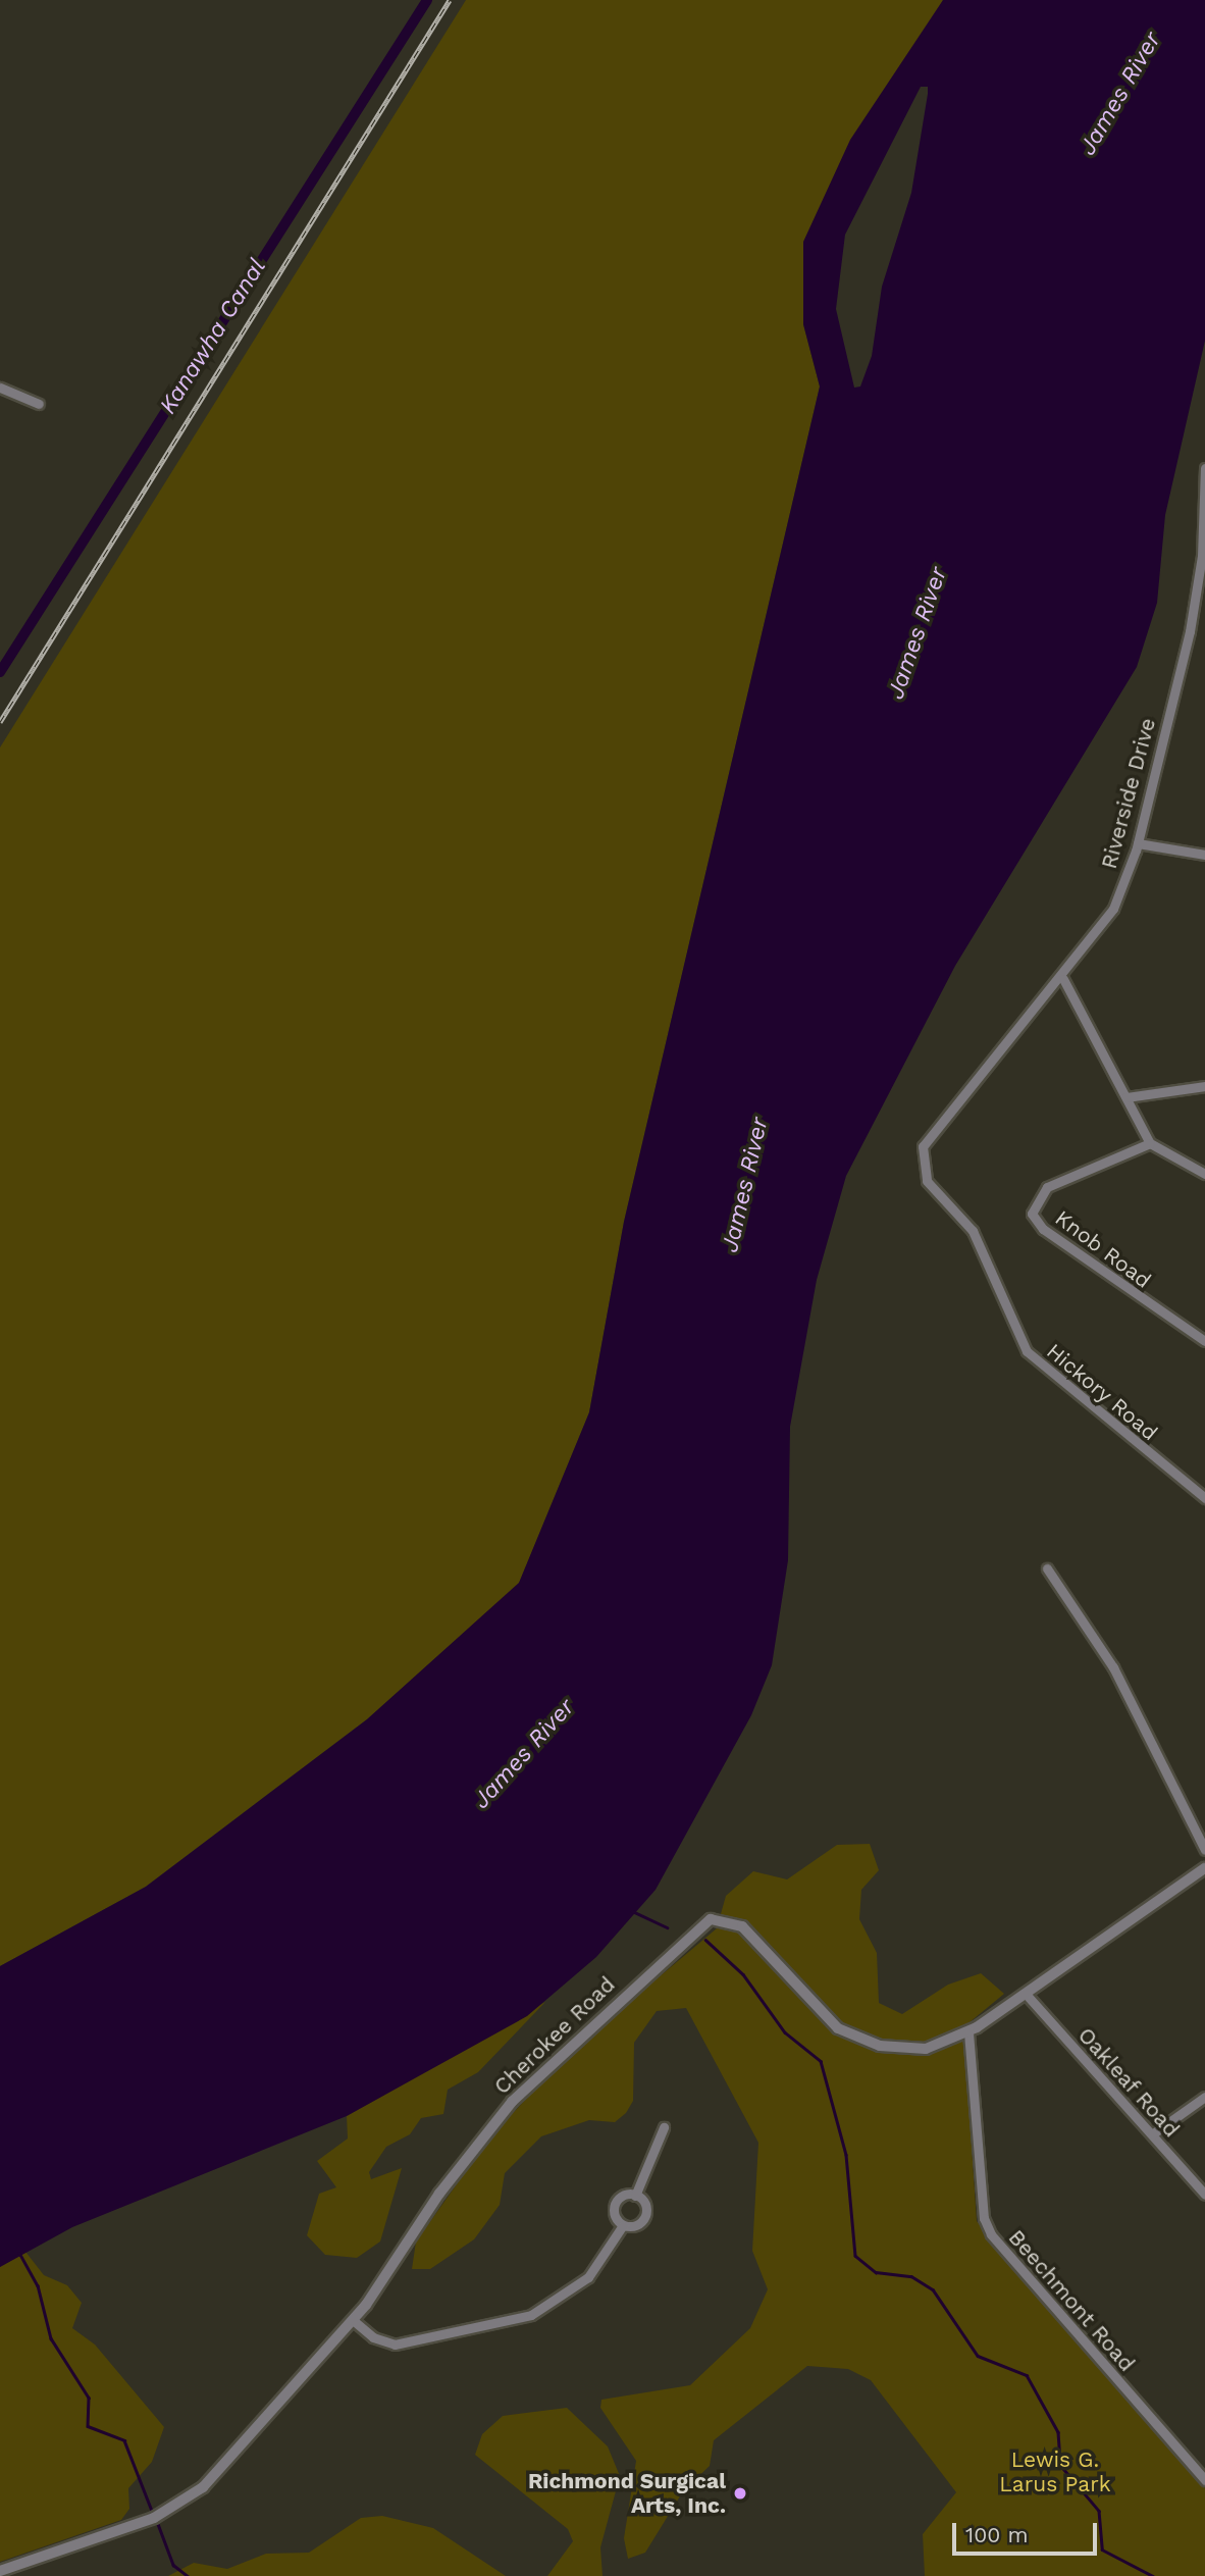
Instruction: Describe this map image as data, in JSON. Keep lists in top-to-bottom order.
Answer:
{
  "streets": {
    "street": [
      "Riverside Drive",
      "Knob Road",
      "Hickory Road",
      "Cherokee Road",
      "Oakleaf Road",
      "Beechmont Road"
    ]
  },
  "crossings": [
    ["Riverside Drive", "Hickory Road"],
    ["Cherokee Road", "Oakleaf Road"],
    ["Cherokee Road", "Beechmont Road"]
  ],
  "water": ["James River", "Kanawha Canal"],
  "parks": ["Lewis G. Larus Park"],
  "places": ["Richmond Surgical Arts, Inc."],
  "scale_bar": "100 m"
}
